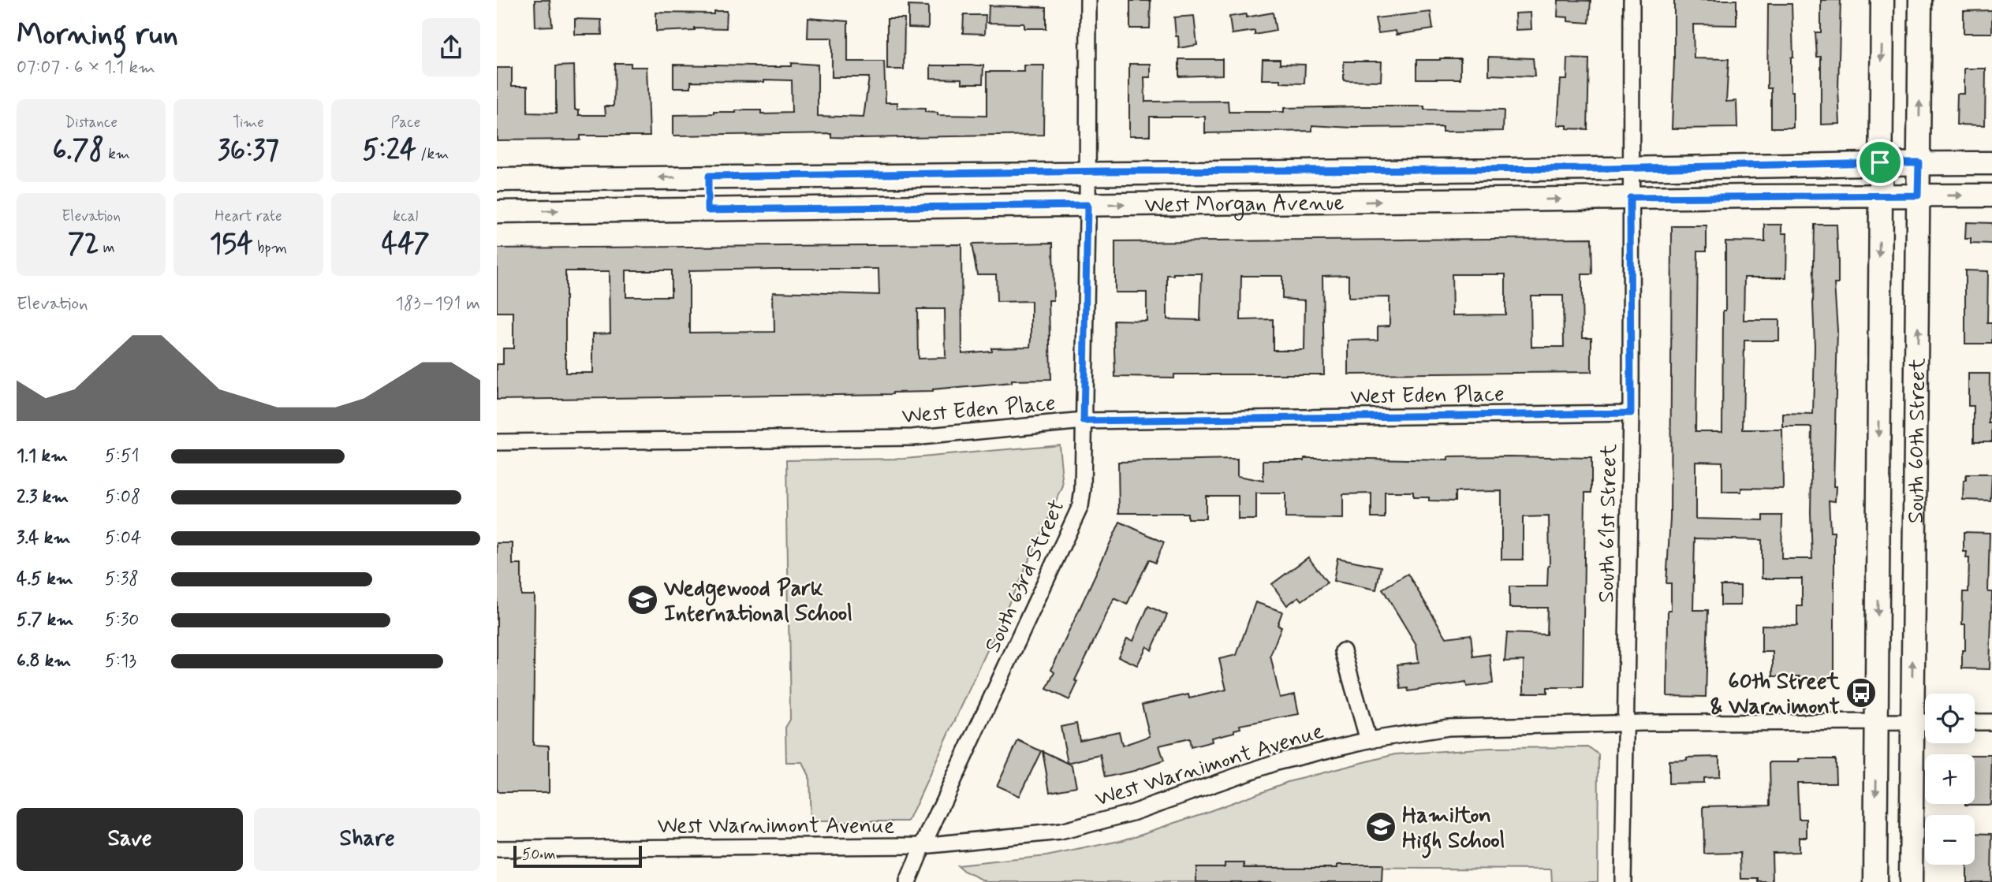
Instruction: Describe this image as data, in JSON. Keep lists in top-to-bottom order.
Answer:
{
  "streets": {
    "street": [
      "West Morgan Avenue",
      "West Eden Place",
      "South 60th Street",
      "South 61st Street",
      "South 63rd Street",
      "West Warnimont Avenue"
    ]
  },
  "crossings": [
    ["West Morgan Avenue", "South 60th Street"],
    ["West Morgan Avenue", "South 61st Street"],
    ["West Morgan Avenue", "South 63rd Street"],
    ["West Eden Place", "South 61st Street"],
    ["West Eden Place", "South 63rd Street"],
    ["South 60th Street", "West Warnimont Avenue"],
    ["South 61st Street", "West Warnimont Avenue"],
    ["South 63rd Street", "West Warnimont Avenue"]
  ],
  "places": {
    "school or university": ["Wedgewood Park International School", "Hamilton High School"],
    "bus stop": ["60th Street & Warnimont"]
  },
  "scale_bar": "50 m",
  "page": {
    "heading": ["Morning run", "07:07 · 6 × 1.1 km"],
    "stats": [
      ["Distance", "6.78 km"],
      ["Time", "36:37"],
      ["Pace", "5:24 /km"],
      ["Elevation", "72 m"],
      ["Heart rate", "154 bpm"],
      ["kcal", "447"]
    ],
    "chart": ["Elevation", "183–191 m"],
    "list": [
      {
        "name": "1.1 km",
        "note": "5:51"
      },
      {
        "name": "2.3 km",
        "note": "5:08"
      },
      {
        "name": "3.4 km",
        "note": "5:04"
      },
      {
        "name": "4.5 km",
        "note": "5:38"
      },
      {
        "name": "5.7 km",
        "note": "5:30"
      },
      {
        "name": "6.8 km",
        "note": "5:13"
      }
    ],
    "map_buttons": ["+", "−"],
    "buttons": ["Save", "Share"],
    "scale": "50 m"
  }
}
